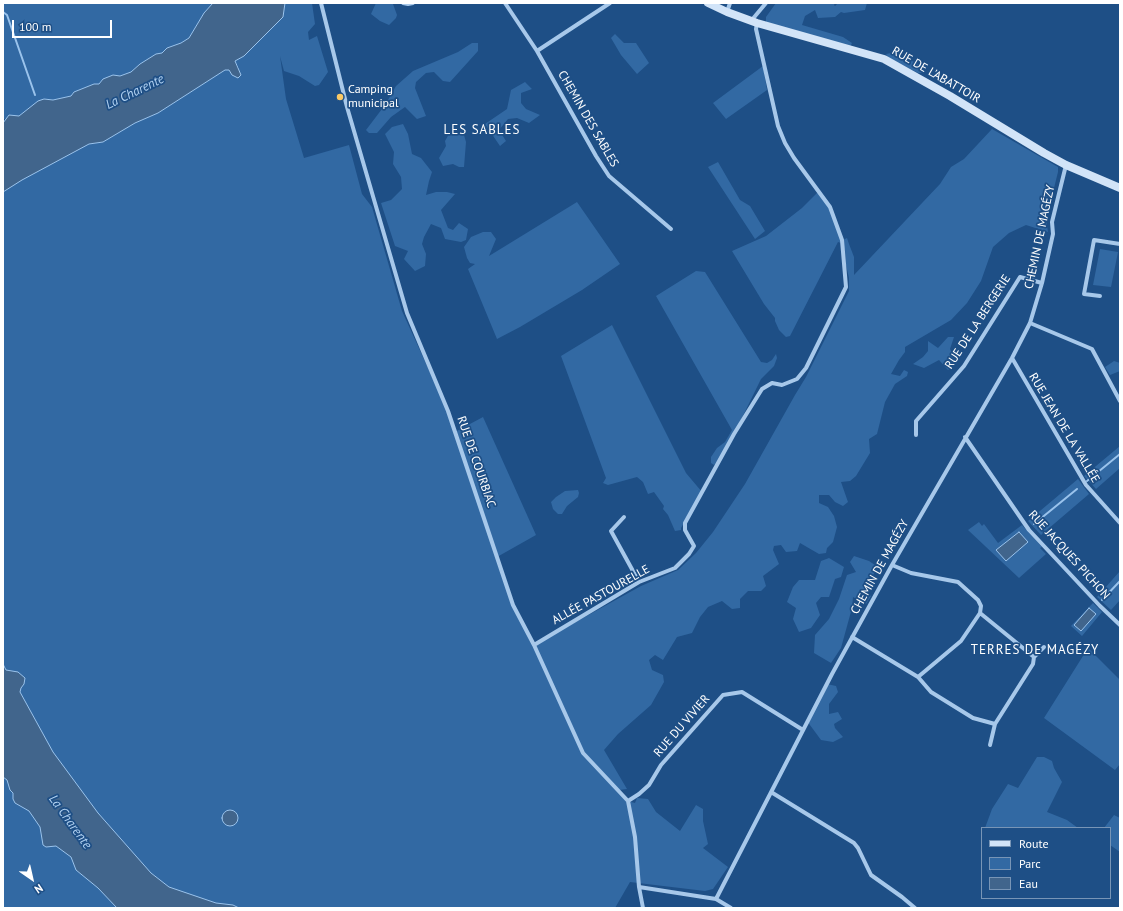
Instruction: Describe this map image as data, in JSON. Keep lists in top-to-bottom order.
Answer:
{
  "streets": {
    "street": [
      "RUE DE L'ABATTOIR",
      "CHEMIN DES SABLES",
      "CHEMIN DE MAGÉZY",
      "RUE DE LA BERGERIE",
      "RUE JEAN DE LA VALLÉE",
      "RUE DE COURBIAC",
      "RUE JACQUES PICHON",
      "ALLÉE PASTOURELLE",
      "RUE DU VIVIER"
    ]
  },
  "crossings": [
    ["RUE DE L'ABATTOIR", "CHEMIN DE MAGÉZY"],
    ["RUE DE L'ABATTOIR", "ALLÉE PASTOURELLE"],
    ["CHEMIN DE MAGÉZY", "RUE DE LA BERGERIE"],
    ["CHEMIN DE MAGÉZY", "RUE JEAN DE LA VALLÉE"],
    ["CHEMIN DE MAGÉZY", "RUE JACQUES PICHON"],
    ["CHEMIN DE MAGÉZY", "RUE DU VIVIER"],
    ["RUE DE COURBIAC", "ALLÉE PASTOURELLE"],
    ["RUE DE COURBIAC", "RUE DU VIVIER"]
  ],
  "districts": ["LES SABLES", "TERRES DE MAGÉZY"],
  "water": ["La Charente"],
  "places": ["Camping municipal"],
  "legend": ["Route", "Parc", "Eau"],
  "scale_bar": "100 m",
  "north": "bottom right"
}
